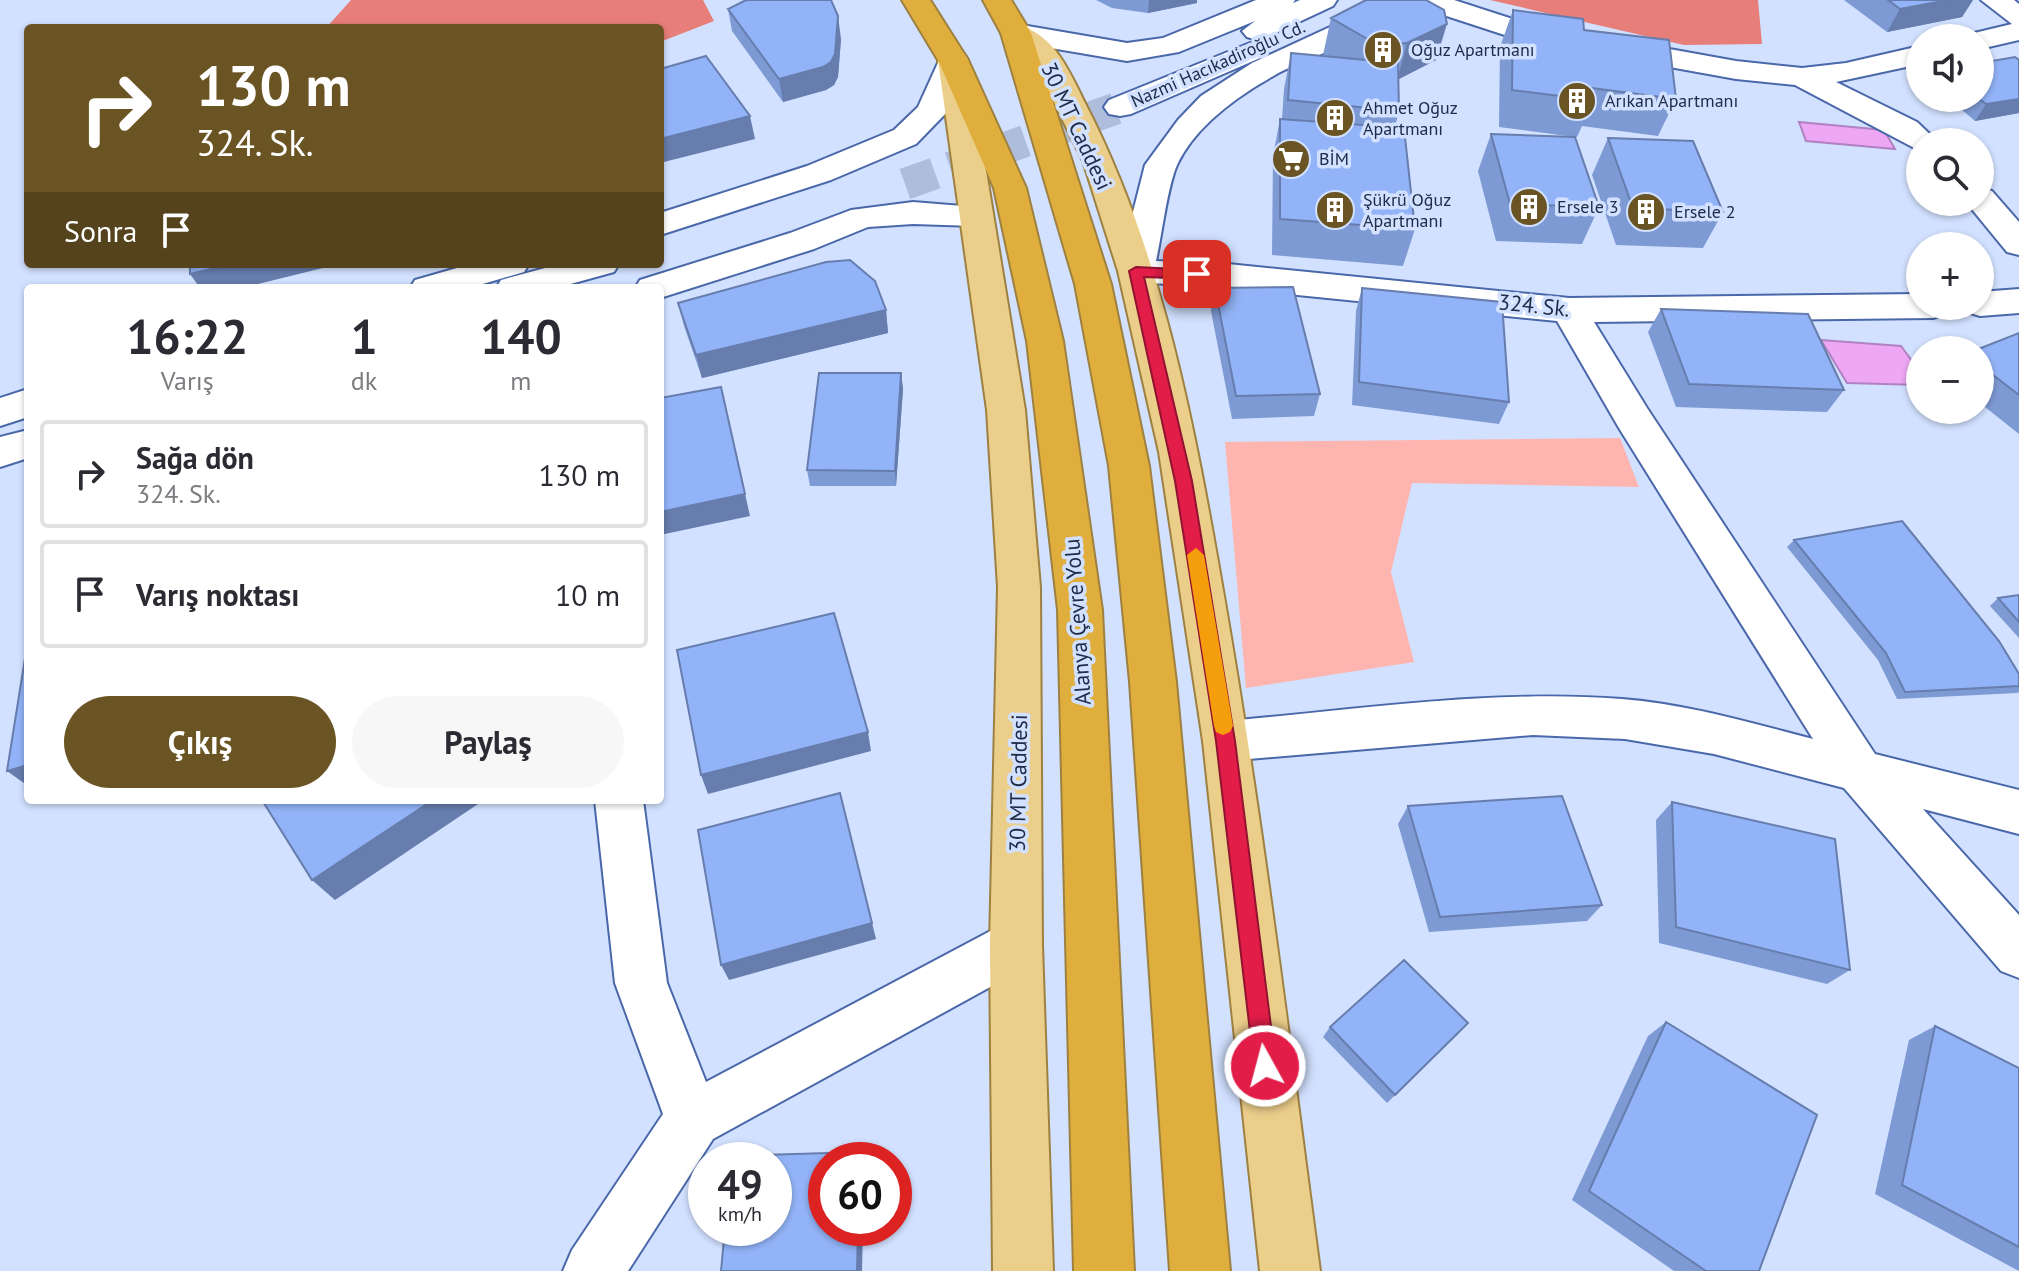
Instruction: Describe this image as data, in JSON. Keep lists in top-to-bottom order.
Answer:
{
  "streets": {
    "highway": ["Alanya Çevre Yolu"],
    "main road": ["30 MT Caddesi"],
    "street": ["Nazmi Hacıkadiroğlu Cd.", "324. Sk."]
  },
  "crossings": [
    ["Nazmi Hacıkadiroğlu Cd.", "30 MT Caddesi"],
    ["30 MT Caddesi", "324. Sk."],
    ["30 MT Caddesi", "Alanya Çevre Yolu"]
  ],
  "places": {
    "building": [
      "Oğuz Apartmanı",
      "Arıkan Apartmanı",
      "Ahmet Oğuz Apartmanı",
      "Ersele 3",
      "Şükrü Oğuz Apartmanı",
      "Ersele 2"
    ],
    "supermarket": ["BİM"]
  },
  "page": {
    "map_buttons": ["+", "−"],
    "turn": ["130 m", "324. Sk."],
    "then": "Sonra",
    "eta": [
      "16:22",
      "Varış",
      "1",
      "dk",
      "140",
      "m"
    ],
    "list": [
      {
        "name": "Sağa dön",
        "note": "324. Sk.",
        "value": "130 m"
      },
      {
        "name": "Varış noktası",
        "value": "10 m"
      }
    ],
    "buttons": ["Çıkış", "Paylaş"],
    "speed": "49 km/h",
    "limit": "60"
  }
}
